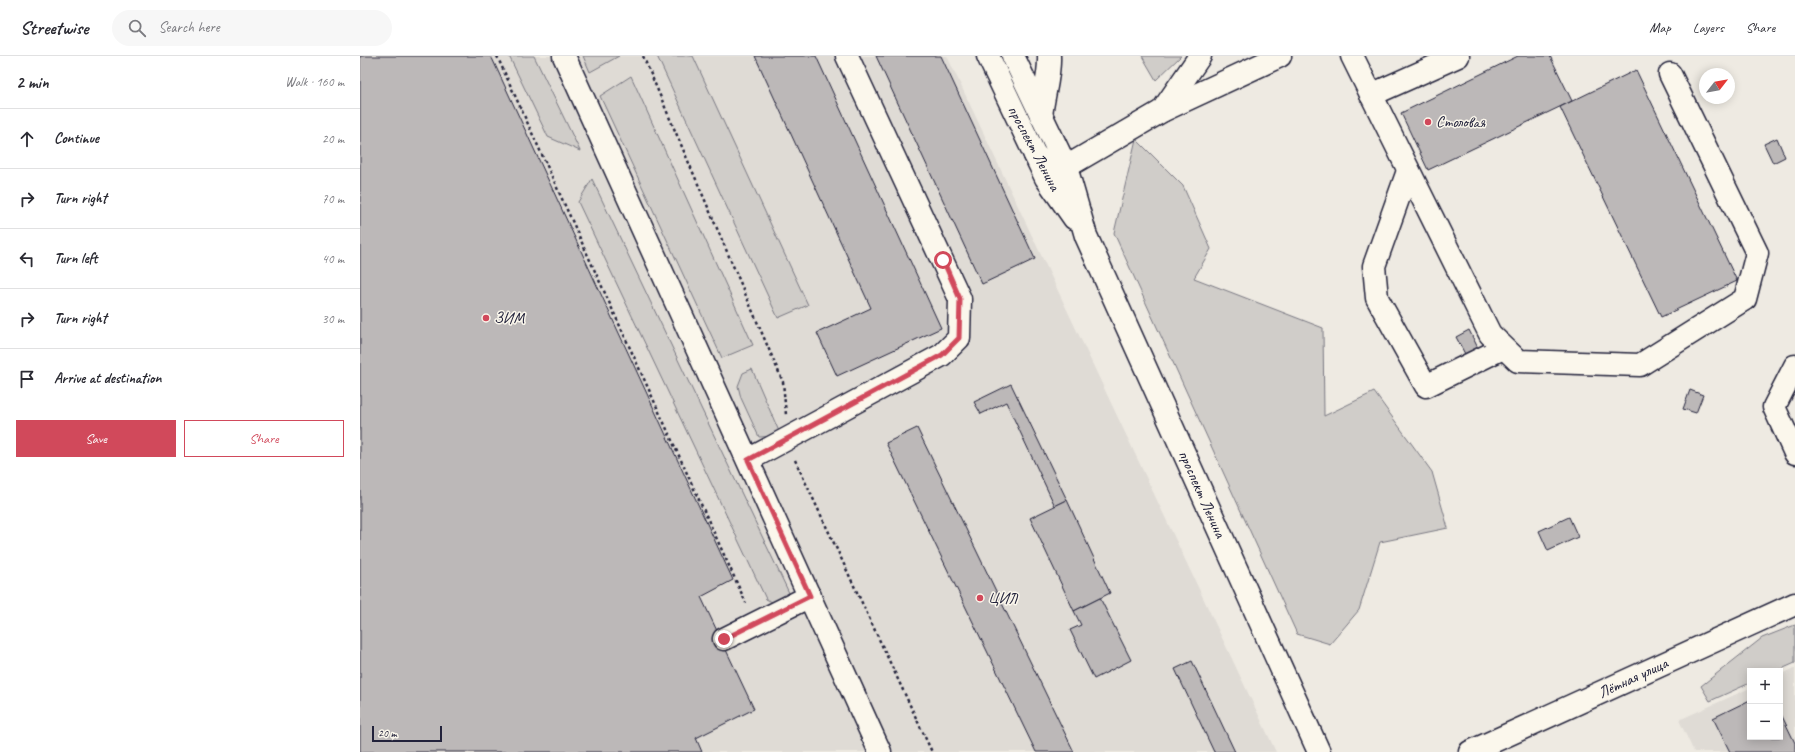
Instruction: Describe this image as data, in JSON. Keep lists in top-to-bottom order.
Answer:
{
  "streets": {
    "street": ["проспект Ленина", "Лётная улица"]
  },
  "places": ["Столовая", "ЗИМ", "ЦИЛ"],
  "scale_bar": "20 m",
  "north": "top right",
  "page": {
    "header": "Streetwise",
    "search": "Search here",
    "nav": ["Map", "Layers", "Share"],
    "heading": ["2 min", "Walk · 160 m"],
    "list": [
      ["Continue", "20 m"],
      ["Turn right", "70 m"],
      ["Turn left", "40 m"],
      ["Turn right", "30 m"],
      "Arrive at destination"
    ],
    "buttons": ["Save", "Share"],
    "map_buttons": ["+", "−"],
    "scale": "20 m"
  }
}
